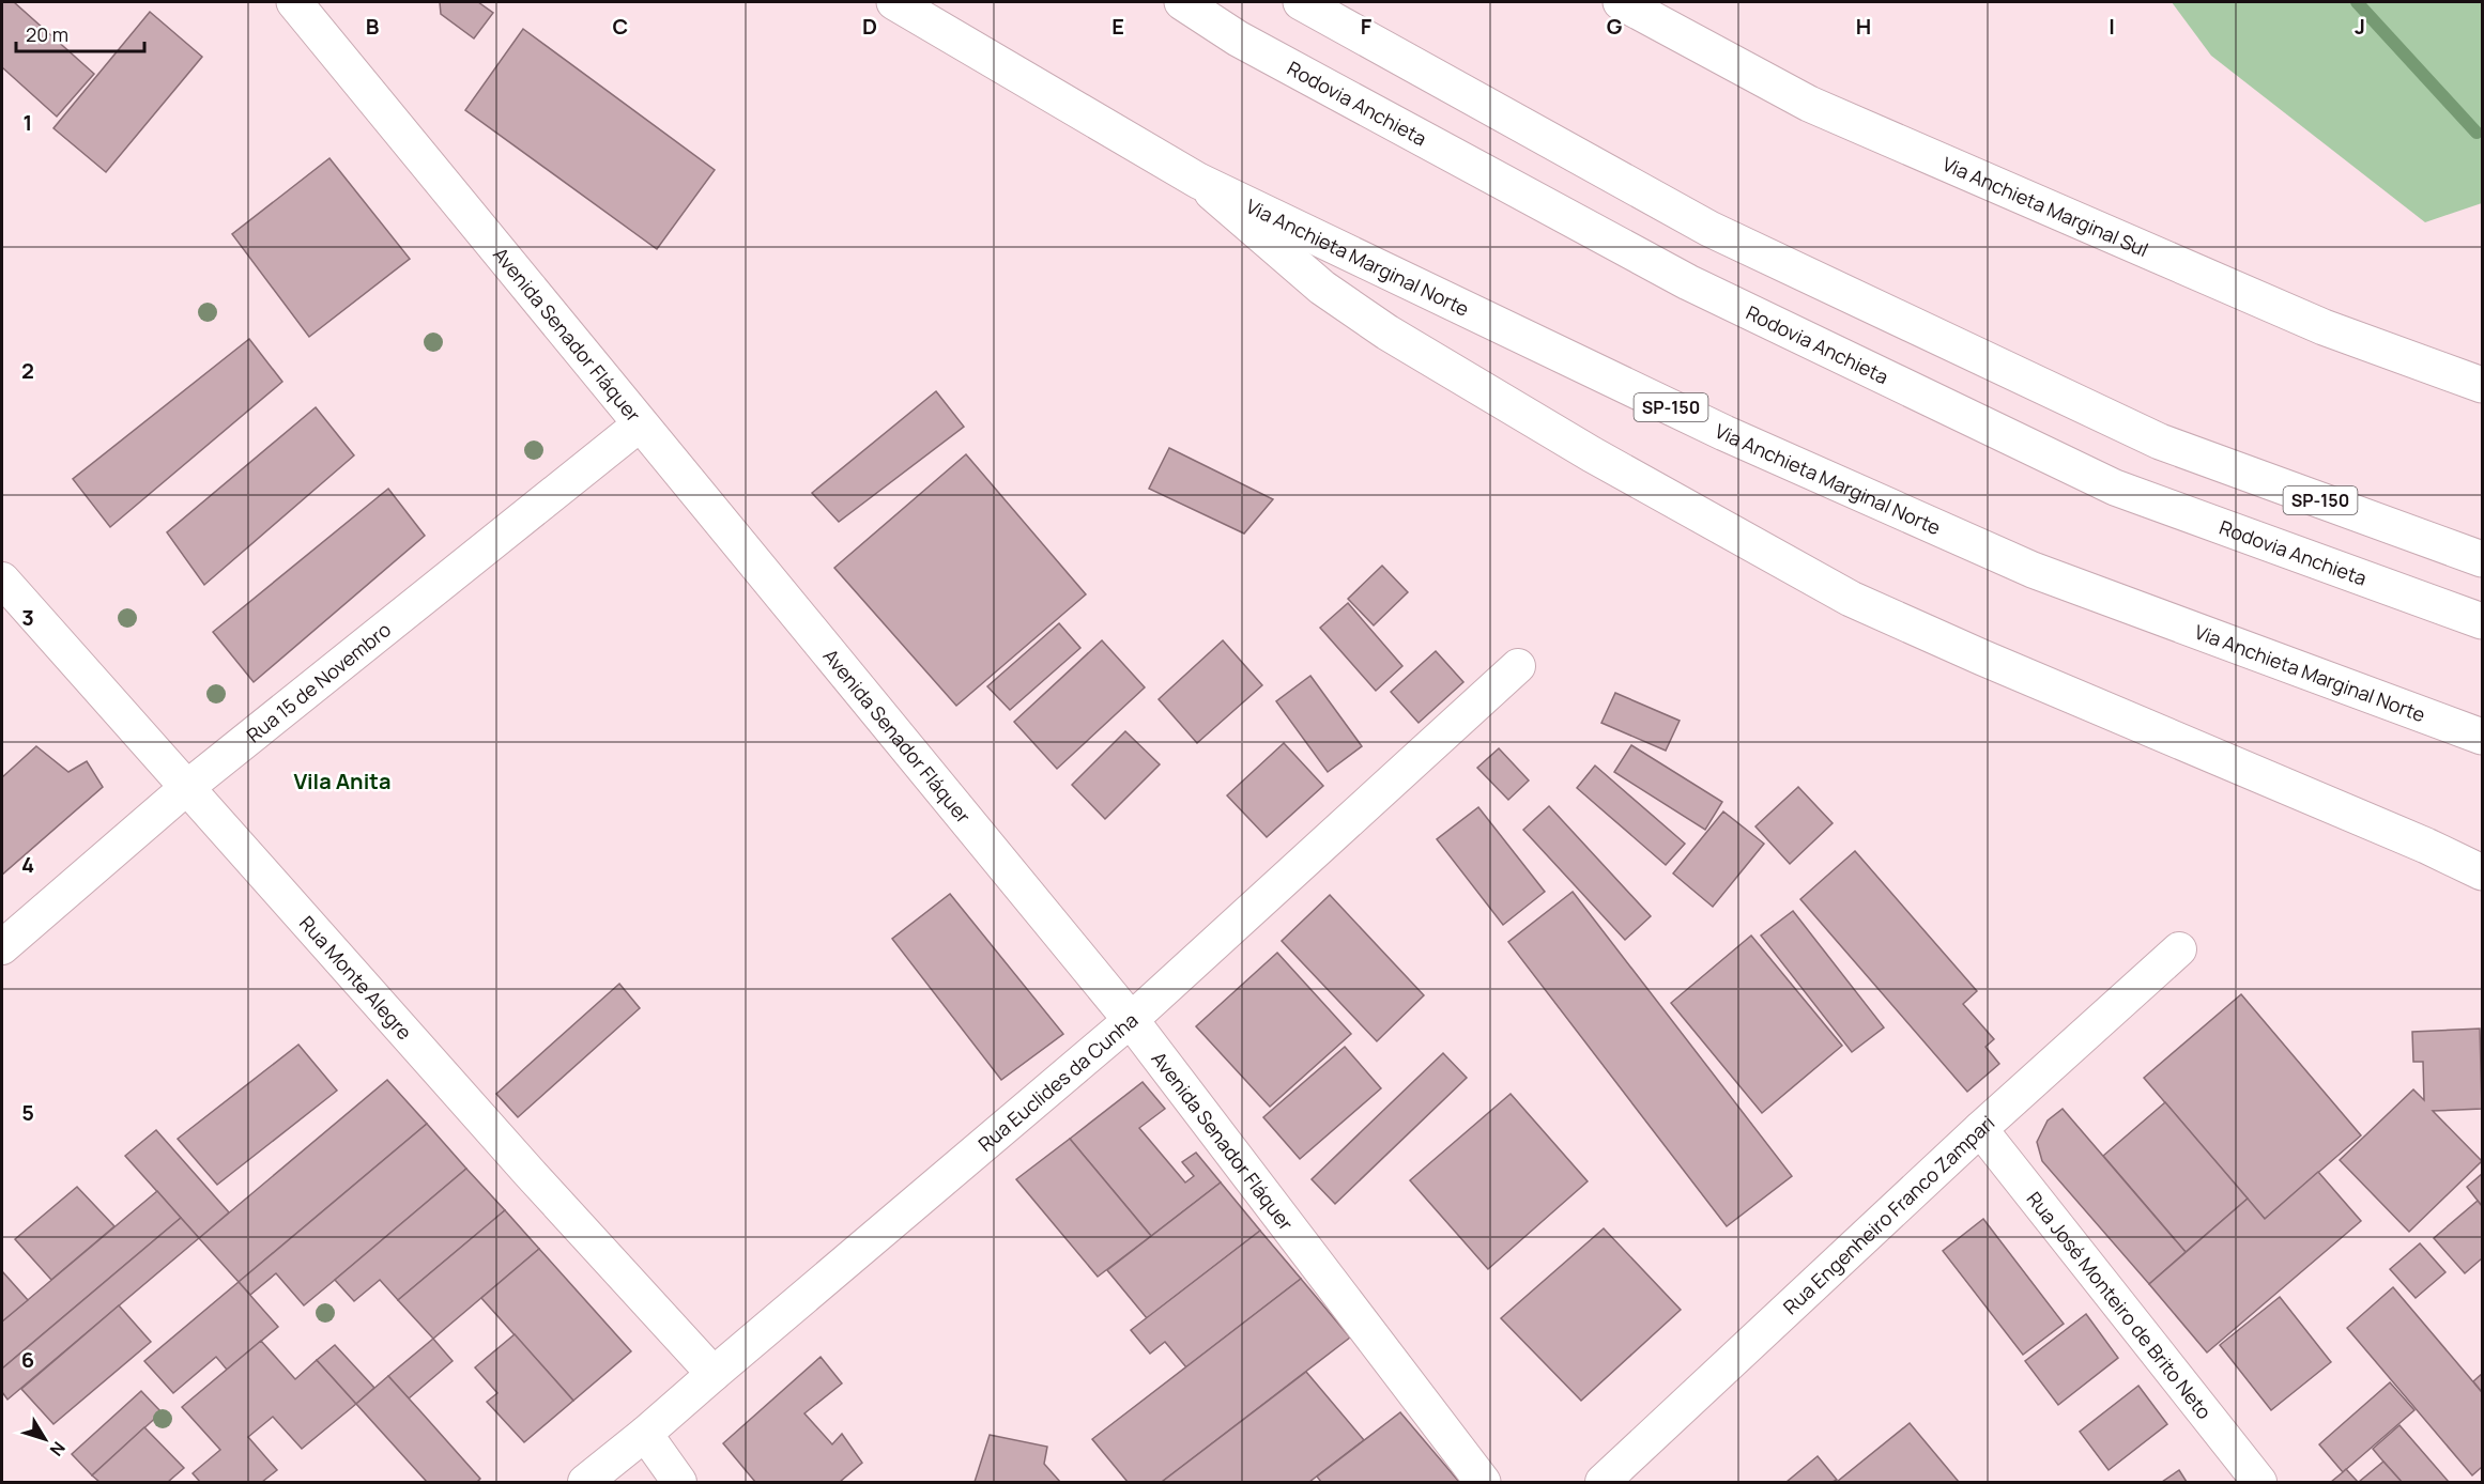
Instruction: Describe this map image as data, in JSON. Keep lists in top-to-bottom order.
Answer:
{
  "streets": {
    "main road": [
      "Rodovia Anchieta",
      "Via Anchieta Marginal Sul",
      "Via Anchieta Marginal Norte",
      "Avenida Senador Fláquer",
      "SP-150"
    ],
    "street": [
      "Rua 15 de Novembro",
      "Rua Monte Alegre",
      "Rua Euclides da Cunha",
      "Rua Engenheiro Franco Zampari",
      "Rua José Monteiro de Brito Neto"
    ]
  },
  "crossings": [
    ["Avenida Senador Fláquer", "Rua 15 de Novembro"],
    ["Avenida Senador Fláquer", "Rua Euclides da Cunha"],
    ["Rua 15 de Novembro", "Rua Monte Alegre"],
    ["Rua Monte Alegre", "Rua Euclides da Cunha"],
    ["Rua Engenheiro Franco Zampari", "Rua José Monteiro de Brito Neto"]
  ],
  "districts": ["Vila Anita"],
  "scale_bar": "20 m",
  "north": "bottom right",
  "grid": {
    "columns": [
      "B",
      "C",
      "D",
      "E",
      "F",
      "G",
      "H",
      "I",
      "J"
    ],
    "rows": [
      "1",
      "2",
      "3",
      "4",
      "5",
      "6"
    ]
  }
}
